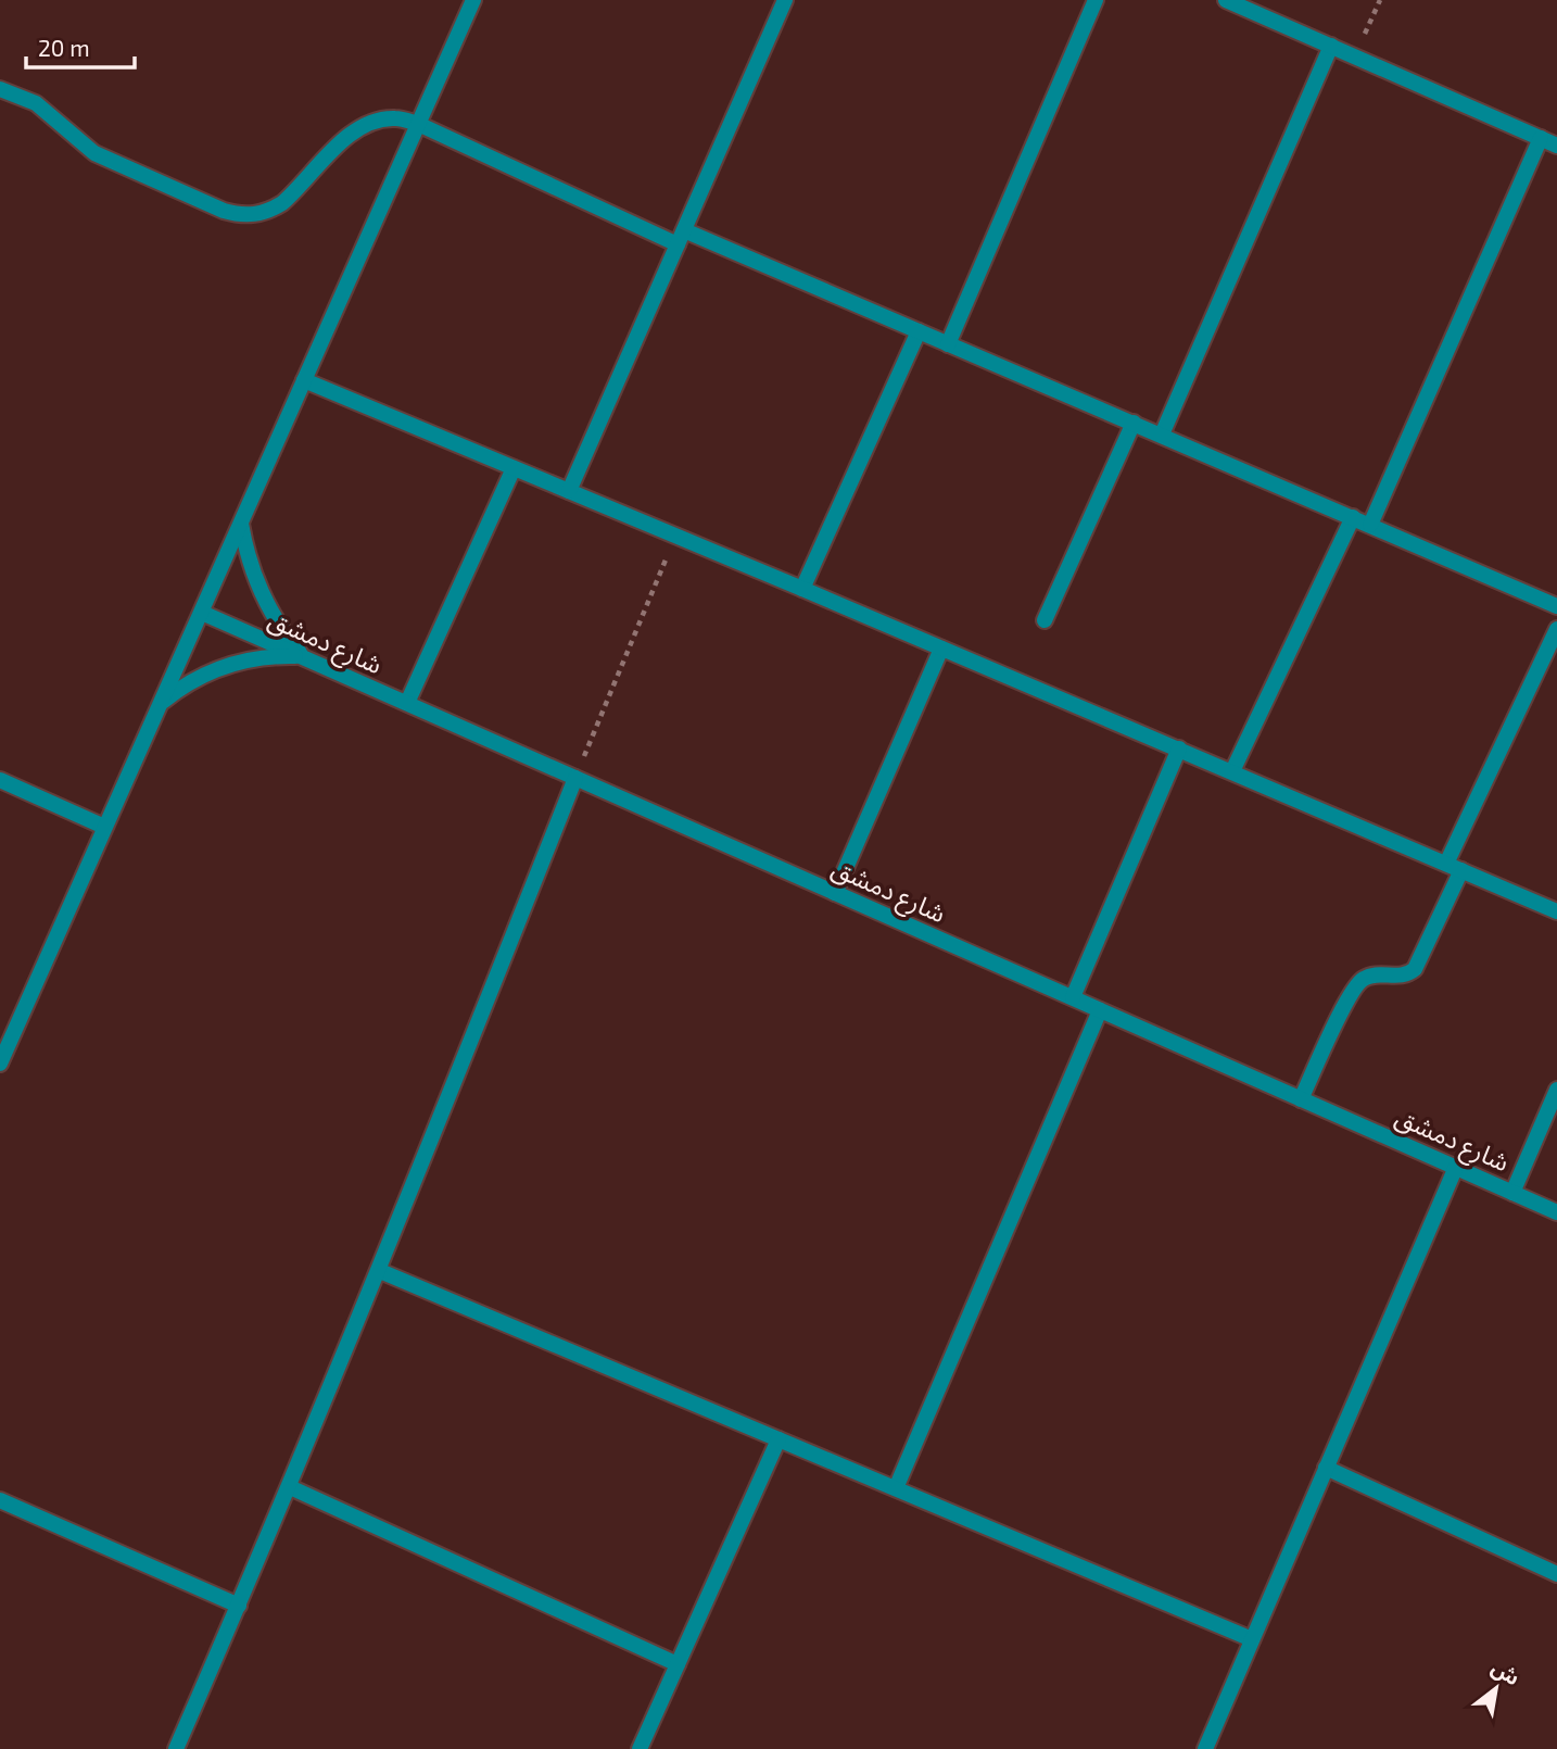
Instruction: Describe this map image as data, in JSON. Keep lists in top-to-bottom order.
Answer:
{
  "streets": {
    "street": ["شارع دمشق"]
  },
  "scale_bar": "20 m",
  "north": "top right"
}
